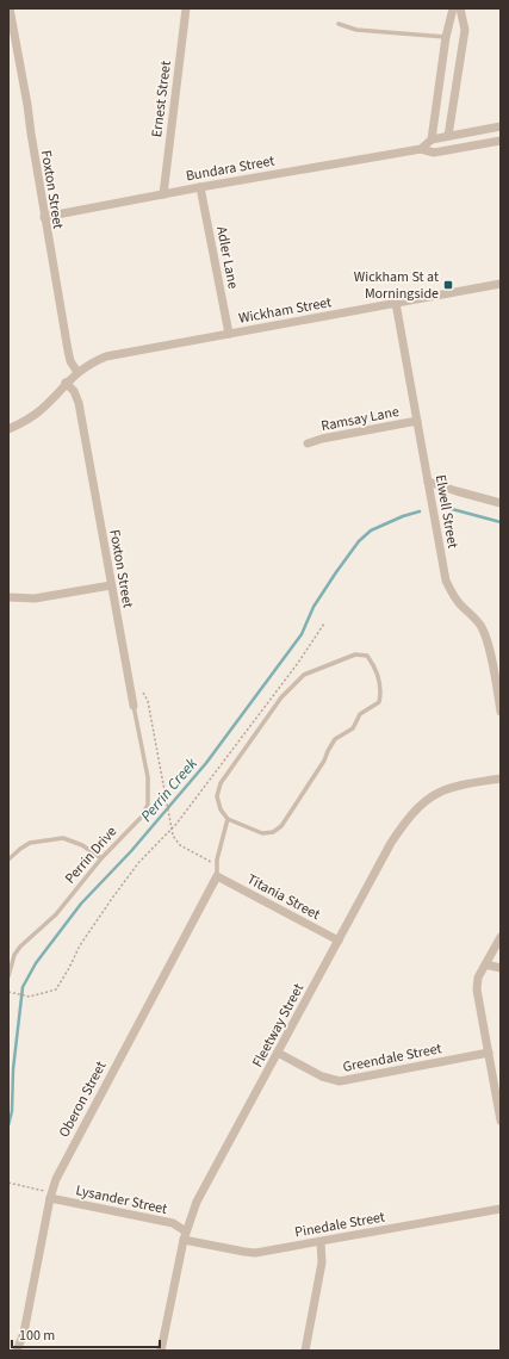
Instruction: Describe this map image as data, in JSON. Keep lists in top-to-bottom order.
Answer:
{
  "streets": {
    "street": [
      "Ernest Street",
      "Bundara Street",
      "Foxton Street",
      "Adler Lane",
      "Wickham Street",
      "Ramsay Lane",
      "Elwell Street",
      "Titania Street",
      "Fleetway Street",
      "Greendale Street",
      "Oberon Street",
      "Lysander Street",
      "Pinedale Street"
    ],
    "lane": ["Perrin Drive"]
  },
  "crossings": [
    ["Ernest Street", "Bundara Street"],
    ["Bundara Street", "Foxton Street"],
    ["Bundara Street", "Adler Lane"],
    ["Foxton Street", "Wickham Street"],
    ["Foxton Street", "Perrin Drive"],
    ["Adler Lane", "Wickham Street"],
    ["Wickham Street", "Elwell Street"],
    ["Ramsay Lane", "Elwell Street"],
    ["Titania Street", "Fleetway Street"],
    ["Titania Street", "Oberon Street"],
    ["Fleetway Street", "Greendale Street"],
    ["Fleetway Street", "Lysander Street"],
    ["Fleetway Street", "Pinedale Street"],
    ["Oberon Street", "Lysander Street"],
    ["Lysander Street", "Pinedale Street"]
  ],
  "water": ["Perrin Creek"],
  "places": {
    "transit": ["Wickham St at Morningside"]
  },
  "scale_bar": "100 m"
}
